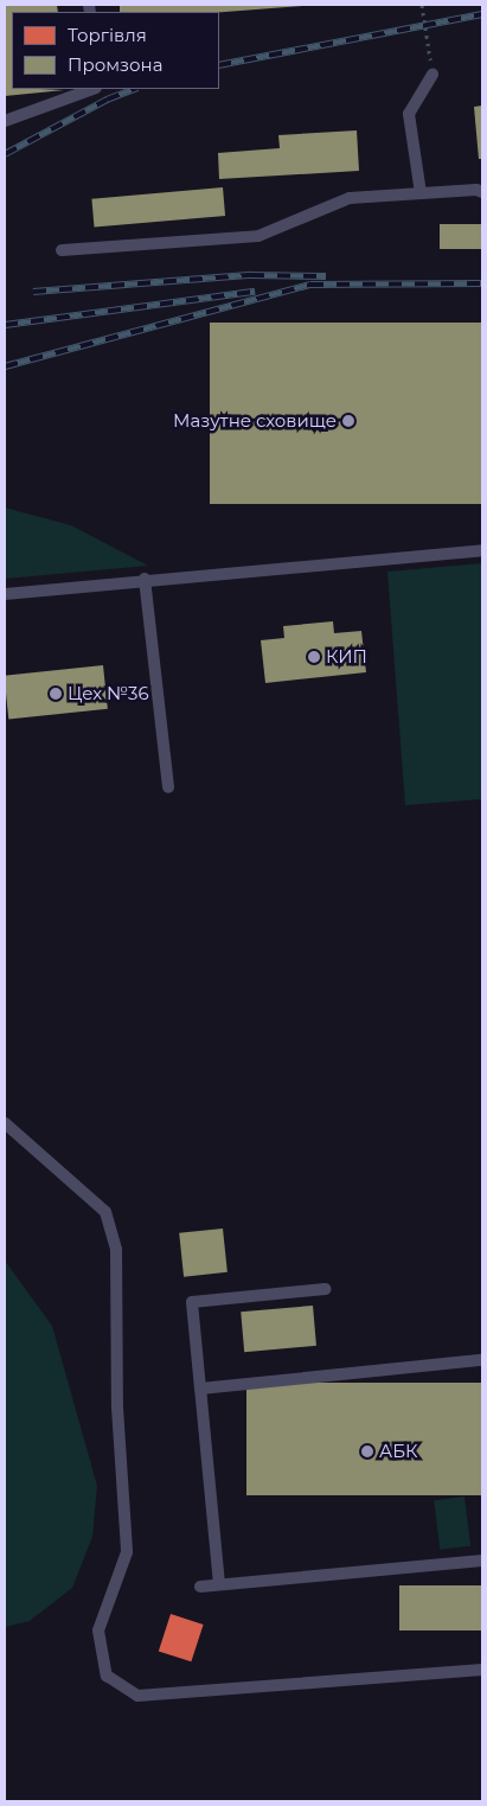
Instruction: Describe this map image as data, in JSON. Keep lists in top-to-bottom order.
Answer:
{
  "places": [
    "Мазутне сховище",
    "КИП",
    "Цех №36",
    "АБК"
  ],
  "legend": ["Торгівля", "Промзона"]
}
